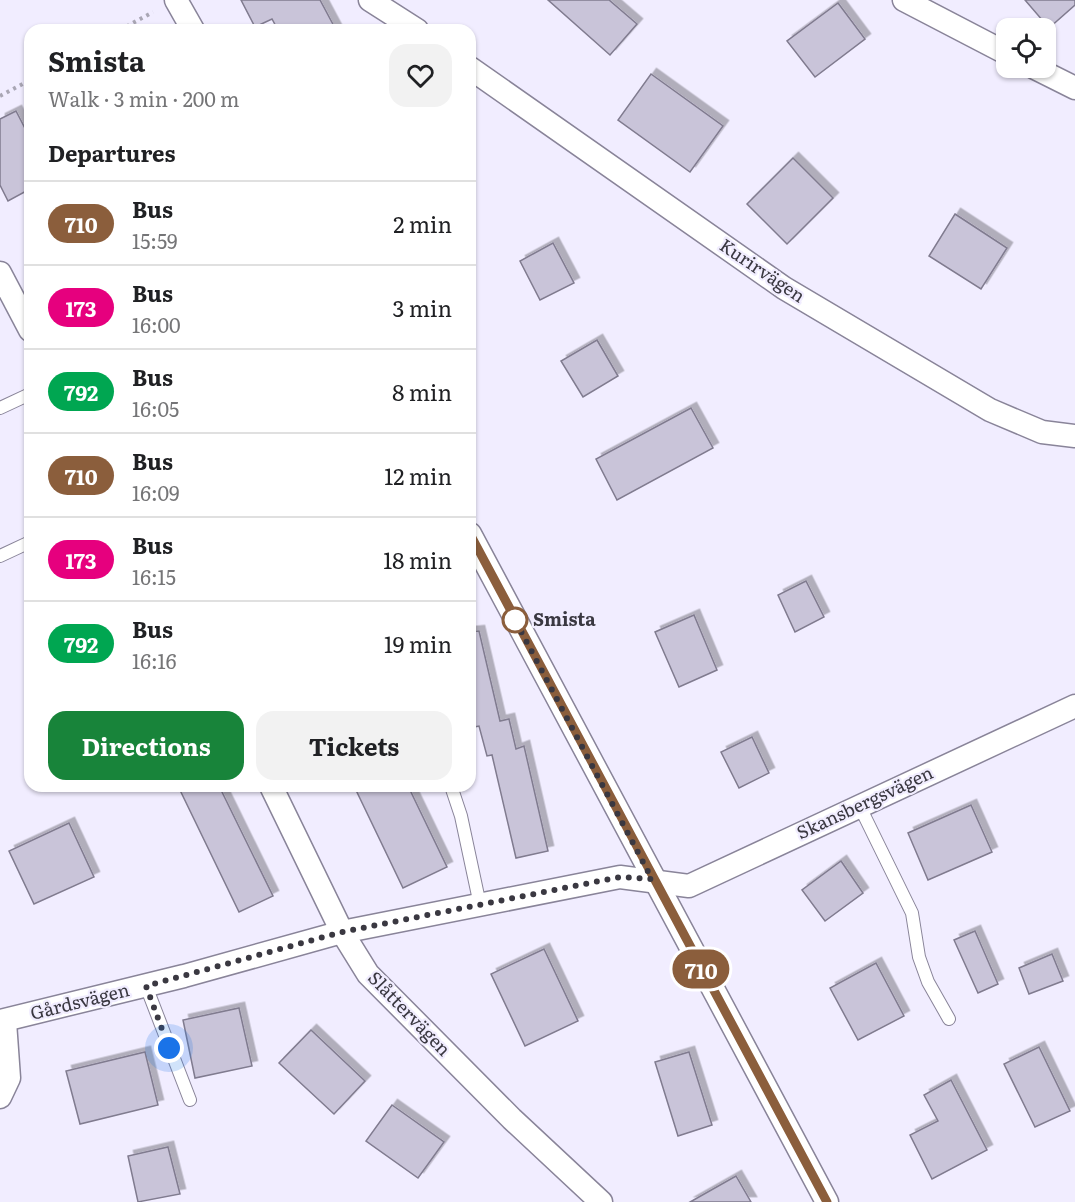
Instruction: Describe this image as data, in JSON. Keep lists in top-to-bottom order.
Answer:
{
  "streets": {
    "street": [
      "Kurirvägen",
      "Skansbergsvägen",
      "Gårdsvägen",
      "Slåttervägen"
    ]
  },
  "crossings": [
    ["Skansbergsvägen", "Gårdsvägen"],
    ["Gårdsvägen", "Slåttervägen"]
  ],
  "places": ["Smista"],
  "lines": ["bus line 710"],
  "page": {
    "on_map": "710",
    "heading": [
      ["Smista", "Walk · 3 min · 200 m"],
      "Departures"
    ],
    "list": [
      {
        "mark": "710",
        "name": "Bus",
        "note": "15:59",
        "value": "2 min"
      },
      {
        "mark": "173",
        "name": "Bus",
        "note": "16:00",
        "value": "3 min"
      },
      {
        "mark": "792",
        "name": "Bus",
        "note": "16:05",
        "value": "8 min"
      },
      {
        "mark": "710",
        "name": "Bus",
        "note": "16:09",
        "value": "12 min"
      },
      {
        "mark": "173",
        "name": "Bus",
        "note": "16:15",
        "value": "18 min"
      },
      {
        "mark": "792",
        "name": "Bus",
        "note": "16:16",
        "value": "19 min"
      }
    ],
    "buttons": ["Directions", "Tickets"]
  }
}
